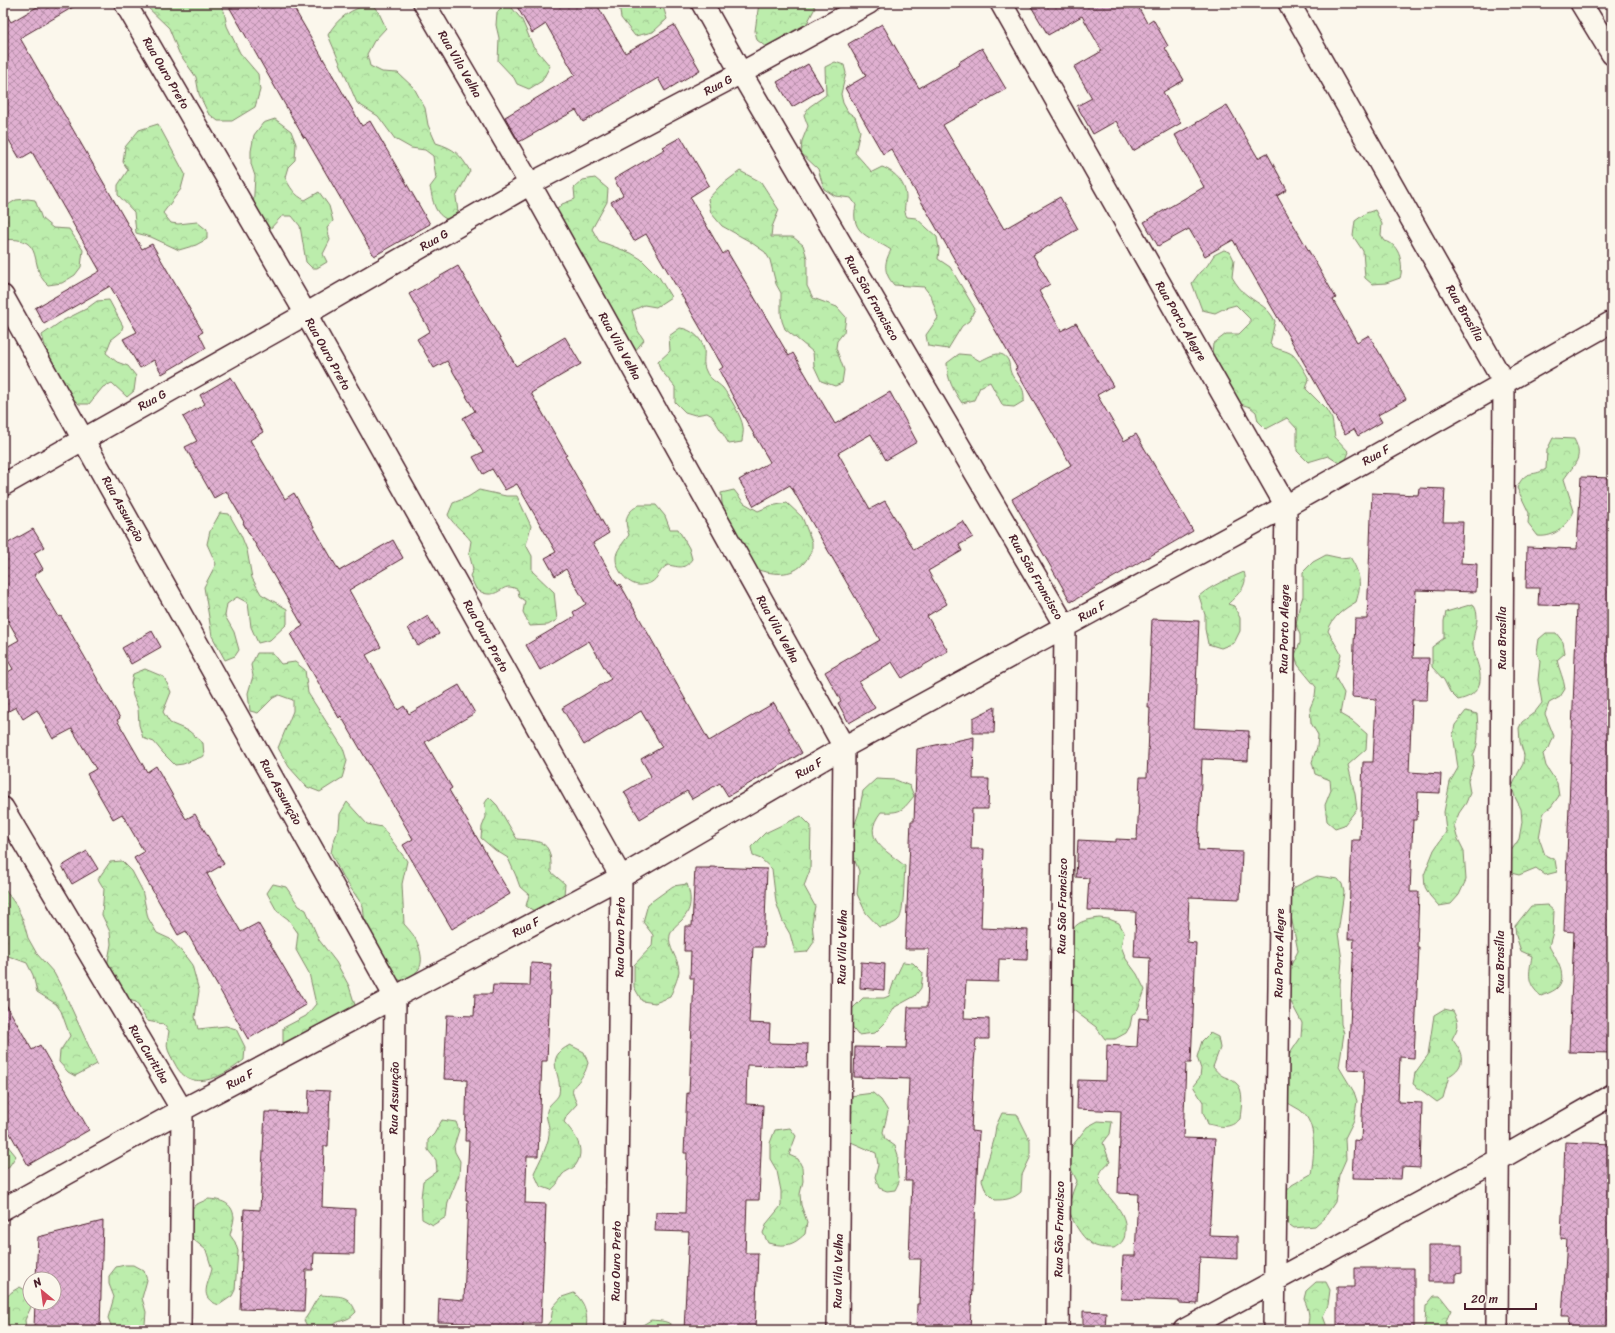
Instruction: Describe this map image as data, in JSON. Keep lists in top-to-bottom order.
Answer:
{
  "streets": {
    "street": [
      "Rua Vila Velha",
      "Rua Ouro Preto",
      "Rua G",
      "Rua São Francisco",
      "Rua Brasília",
      "Rua Porto Alegre",
      "Rua F",
      "Rua Assunção",
      "Rua Curitiba"
    ]
  },
  "crossings": [
    ["Rua Vila Velha", "Rua G"],
    ["Rua Vila Velha", "Rua F"],
    ["Rua Ouro Preto", "Rua G"],
    ["Rua Ouro Preto", "Rua F"],
    ["Rua G", "Rua São Francisco"],
    ["Rua G", "Rua Assunção"],
    ["Rua São Francisco", "Rua F"],
    ["Rua Brasília", "Rua F"],
    ["Rua Porto Alegre", "Rua F"],
    ["Rua F", "Rua Assunção"],
    ["Rua F", "Rua Curitiba"]
  ],
  "scale_bar": "20 m",
  "north": "top left"
}
